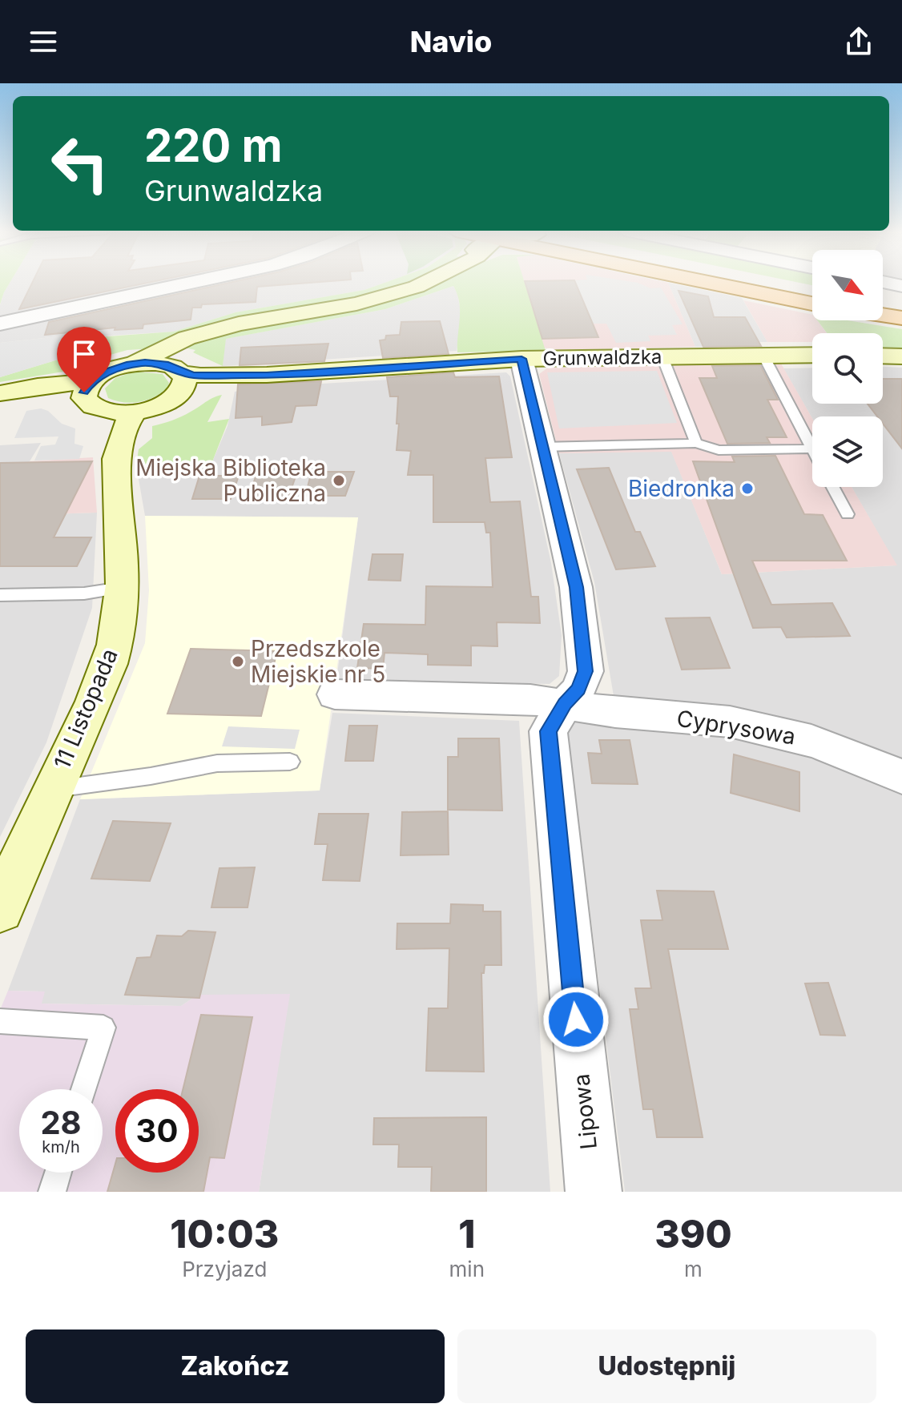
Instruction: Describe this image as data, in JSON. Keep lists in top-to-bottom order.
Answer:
{
  "streets": {
    "street": [
      "Grunwaldzka",
      "11 Listopada",
      "Cyprysowa",
      "Lipowa"
    ]
  },
  "crossings": [
    ["Grunwaldzka", "Lipowa"],
    ["Cyprysowa", "Lipowa"]
  ],
  "places": ["Miejska Biblioteka Publiczna", "Biedronka", "Przedszkole Miejskie nr 5"],
  "north": "bottom right",
  "page": {
    "header": "Navio",
    "turn": ["220 m", "Grunwaldzka"],
    "speed": "28 km/h",
    "limit": "30",
    "eta": [
      "10:03",
      "Przyjazd",
      "1",
      "min",
      "390",
      "m"
    ],
    "buttons": ["Zakończ", "Udostępnij"]
  }
}
